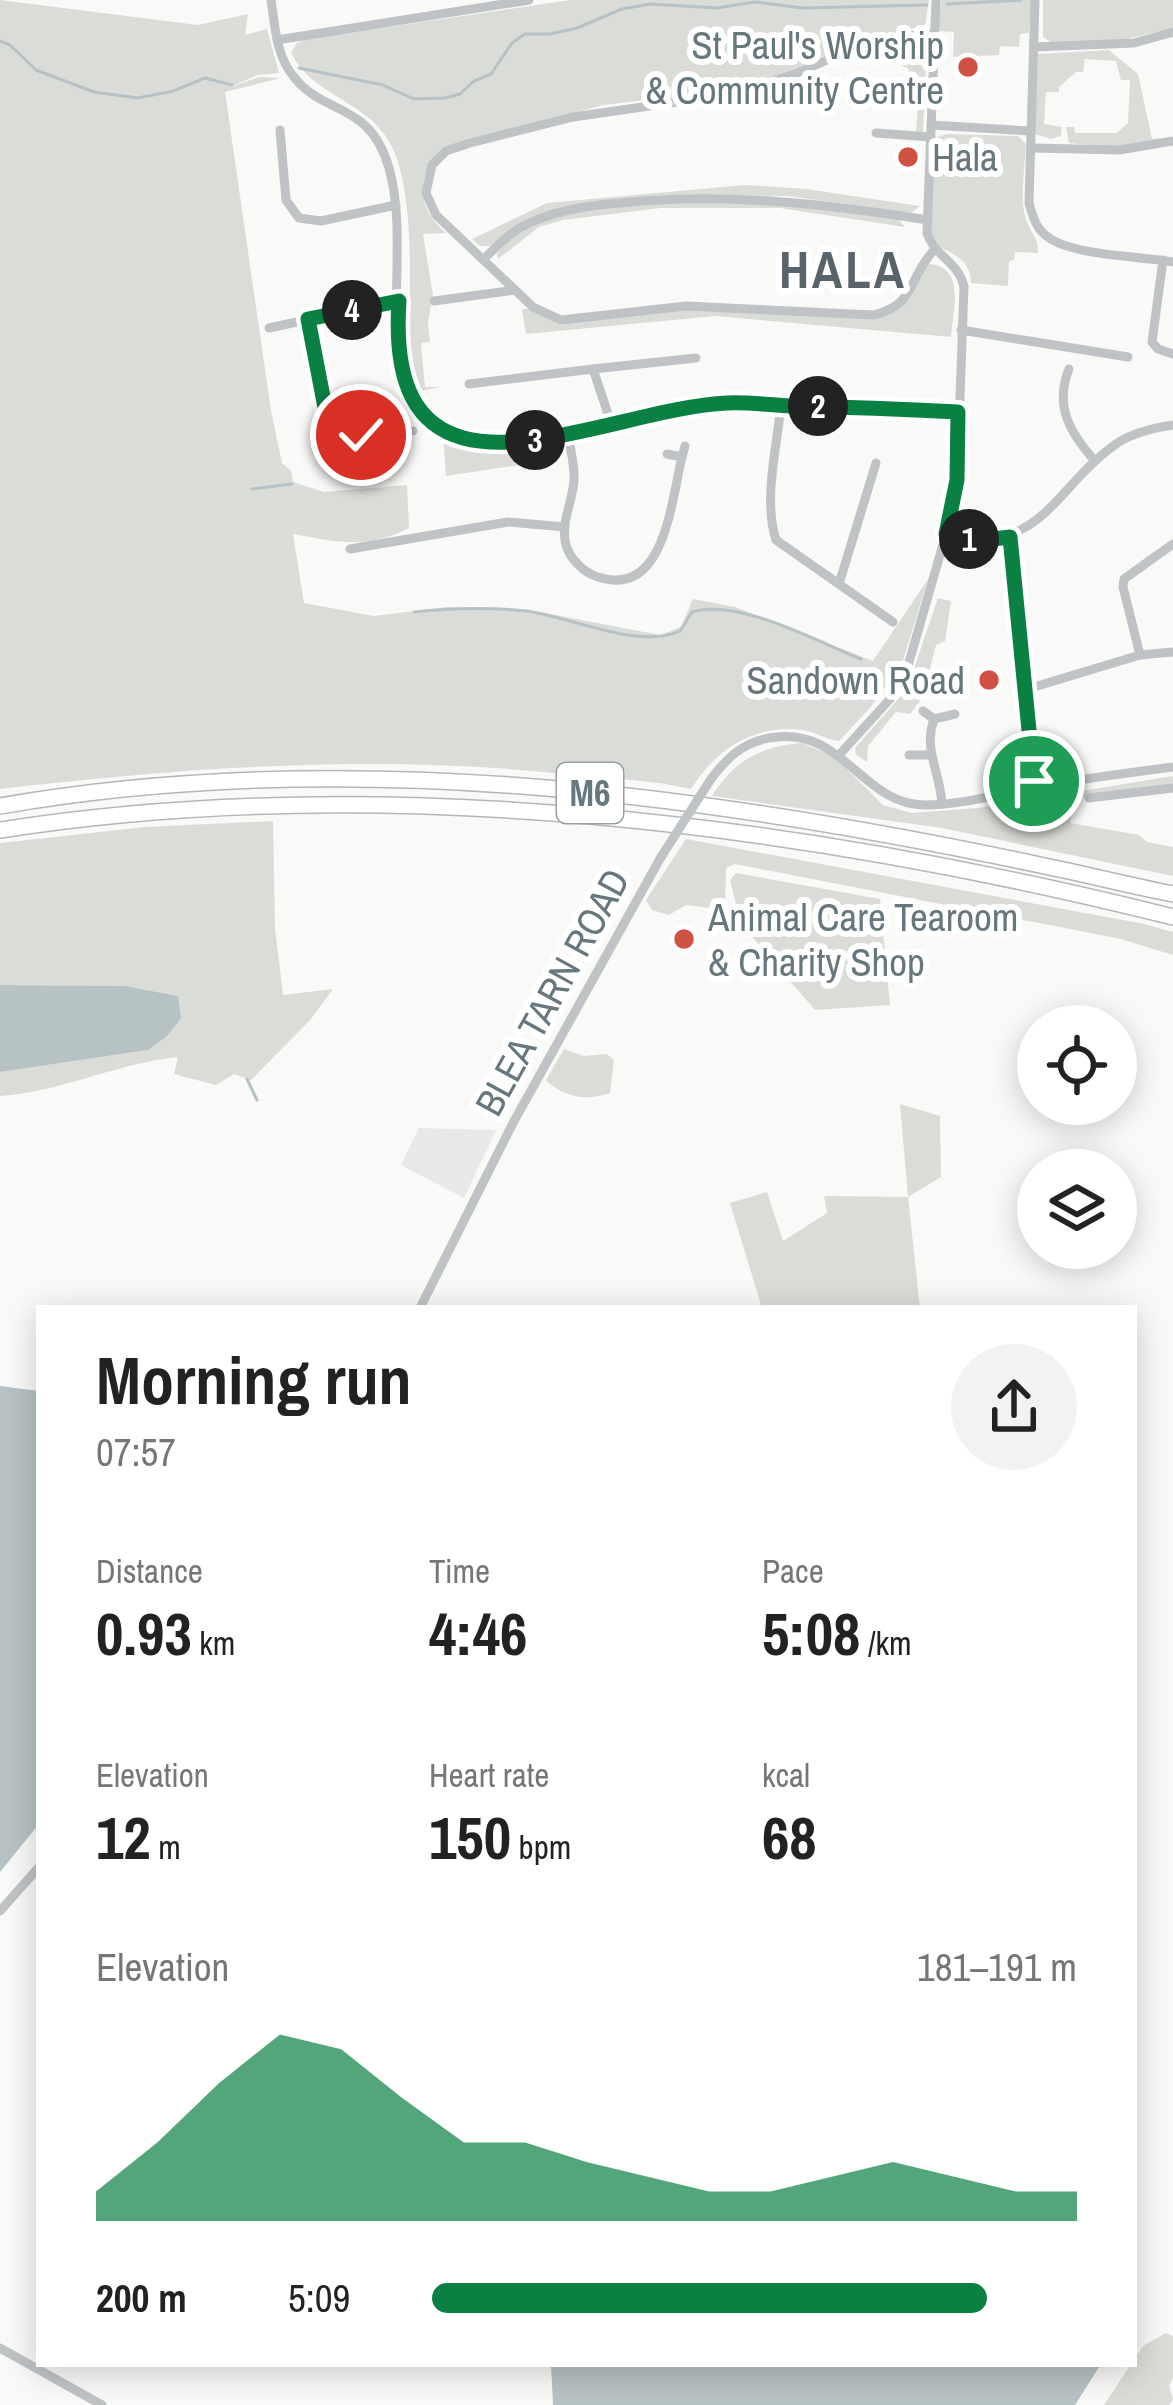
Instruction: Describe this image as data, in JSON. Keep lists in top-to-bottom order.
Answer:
{
  "streets": {
    "highway": ["M6"],
    "street": ["BLEA TARN ROAD"]
  },
  "districts": ["HALA"],
  "places": [
    "St Paul's Worship & Community Centre",
    "Hala",
    "Sandown Road",
    "Animal Care Tearoom & Charity Shop"
  ],
  "page": {
    "pins": [
      "4",
      "2",
      "3",
      "1"
    ],
    "heading": ["Morning run", "07:57"],
    "stats": [
      ["Distance", "0.93 km"],
      ["Time", "4:46"],
      ["Pace", "5:08 /km"],
      ["Elevation", "12 m"],
      ["Heart rate", "150 bpm"],
      ["kcal", "68"]
    ],
    "chart": ["Elevation", "181–191 m"],
    "list": [
      {
        "name": "200 m",
        "note": "5:09"
      }
    ]
  }
}
